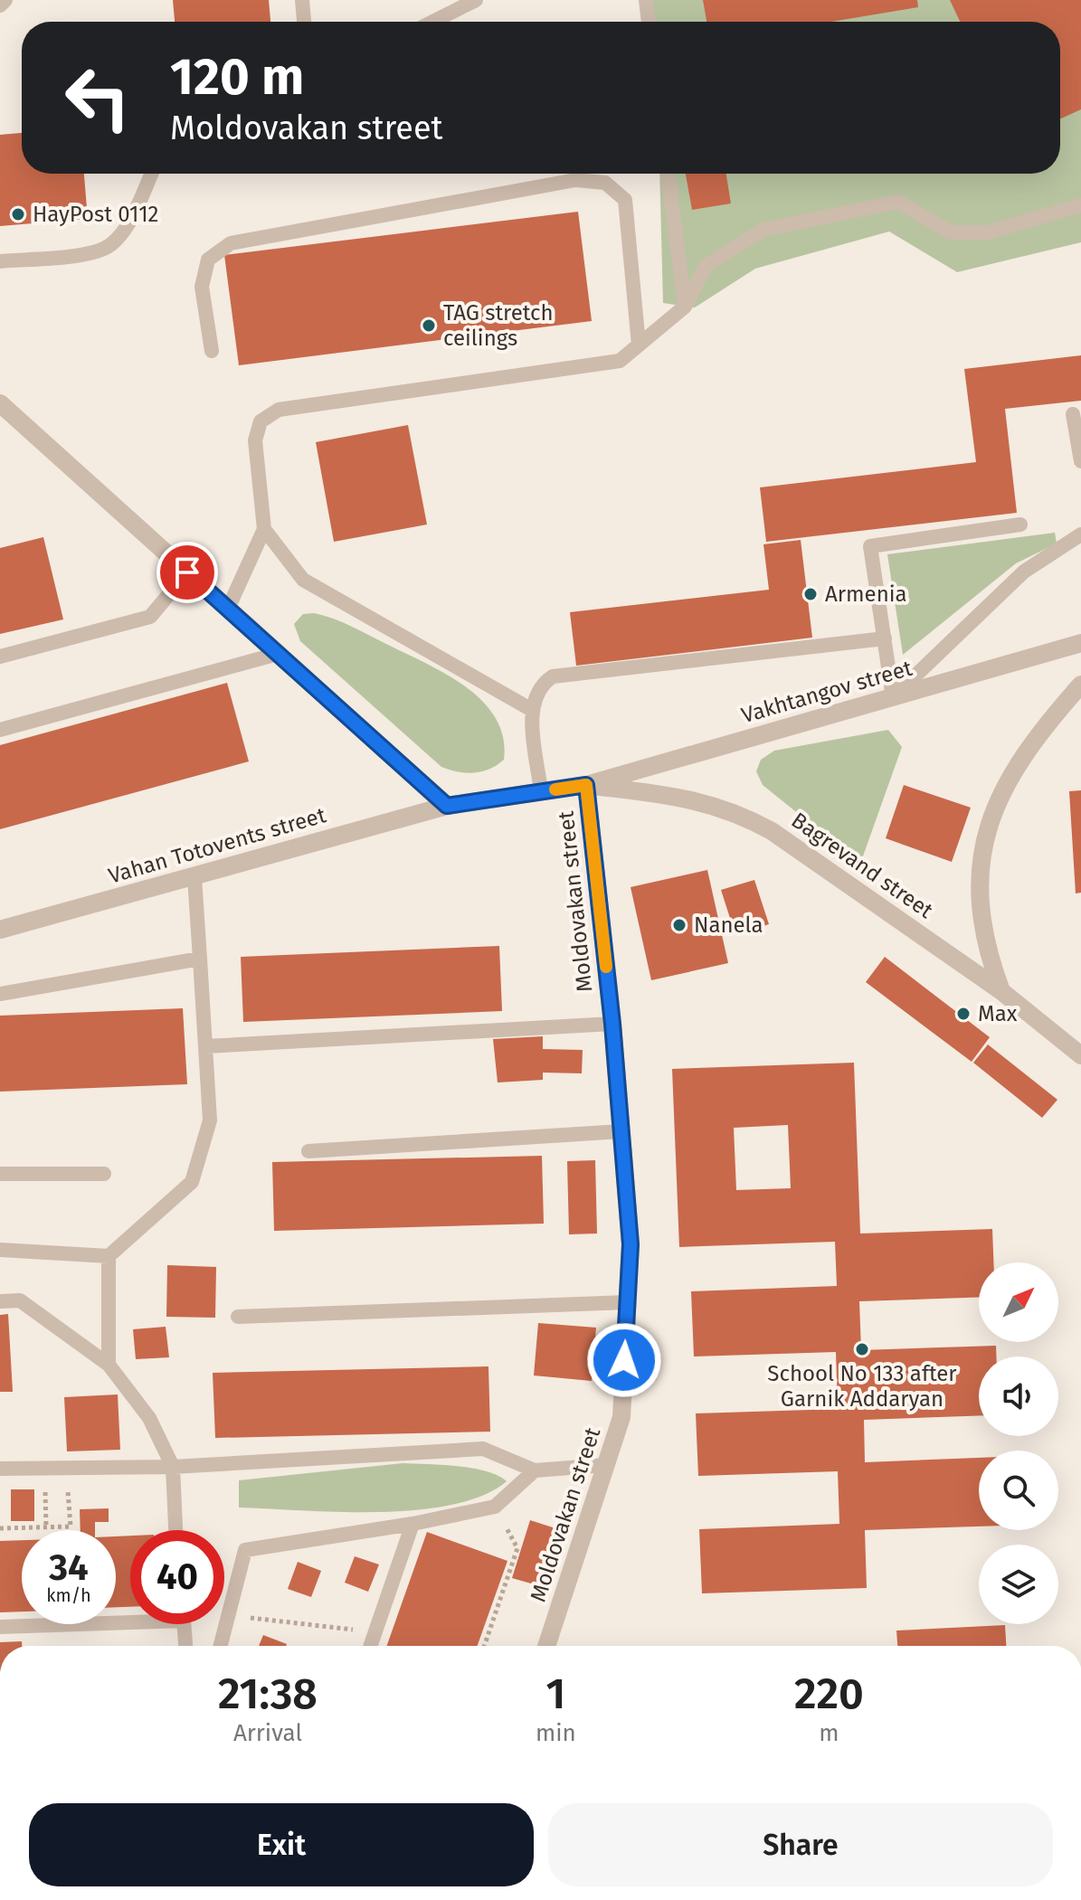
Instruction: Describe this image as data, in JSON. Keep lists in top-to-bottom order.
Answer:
{
  "streets": {
    "street": [
      "Vakhtangov street",
      "Vahan Totovents street",
      "Bagrevand street",
      "Moldovakan street"
    ]
  },
  "crossings": [
    ["Vakhtangov street", "Bagrevand street"],
    ["Vakhtangov street", "Moldovakan street"],
    ["Vahan Totovents street", "Moldovakan street"],
    ["Bagrevand street", "Moldovakan street"]
  ],
  "places": [
    "HayPost 0112",
    "TAG stretch ceilings",
    "Armenia",
    "Nanela",
    "Max",
    "School No 133 after Garnik Addaryan"
  ],
  "north": "top right",
  "page": {
    "turn": ["120 m", "Moldovakan street"],
    "speed": "34 km/h",
    "limit": "40",
    "eta": [
      "21:38",
      "Arrival",
      "1",
      "min",
      "220",
      "m"
    ],
    "buttons": ["Exit", "Share"]
  }
}
